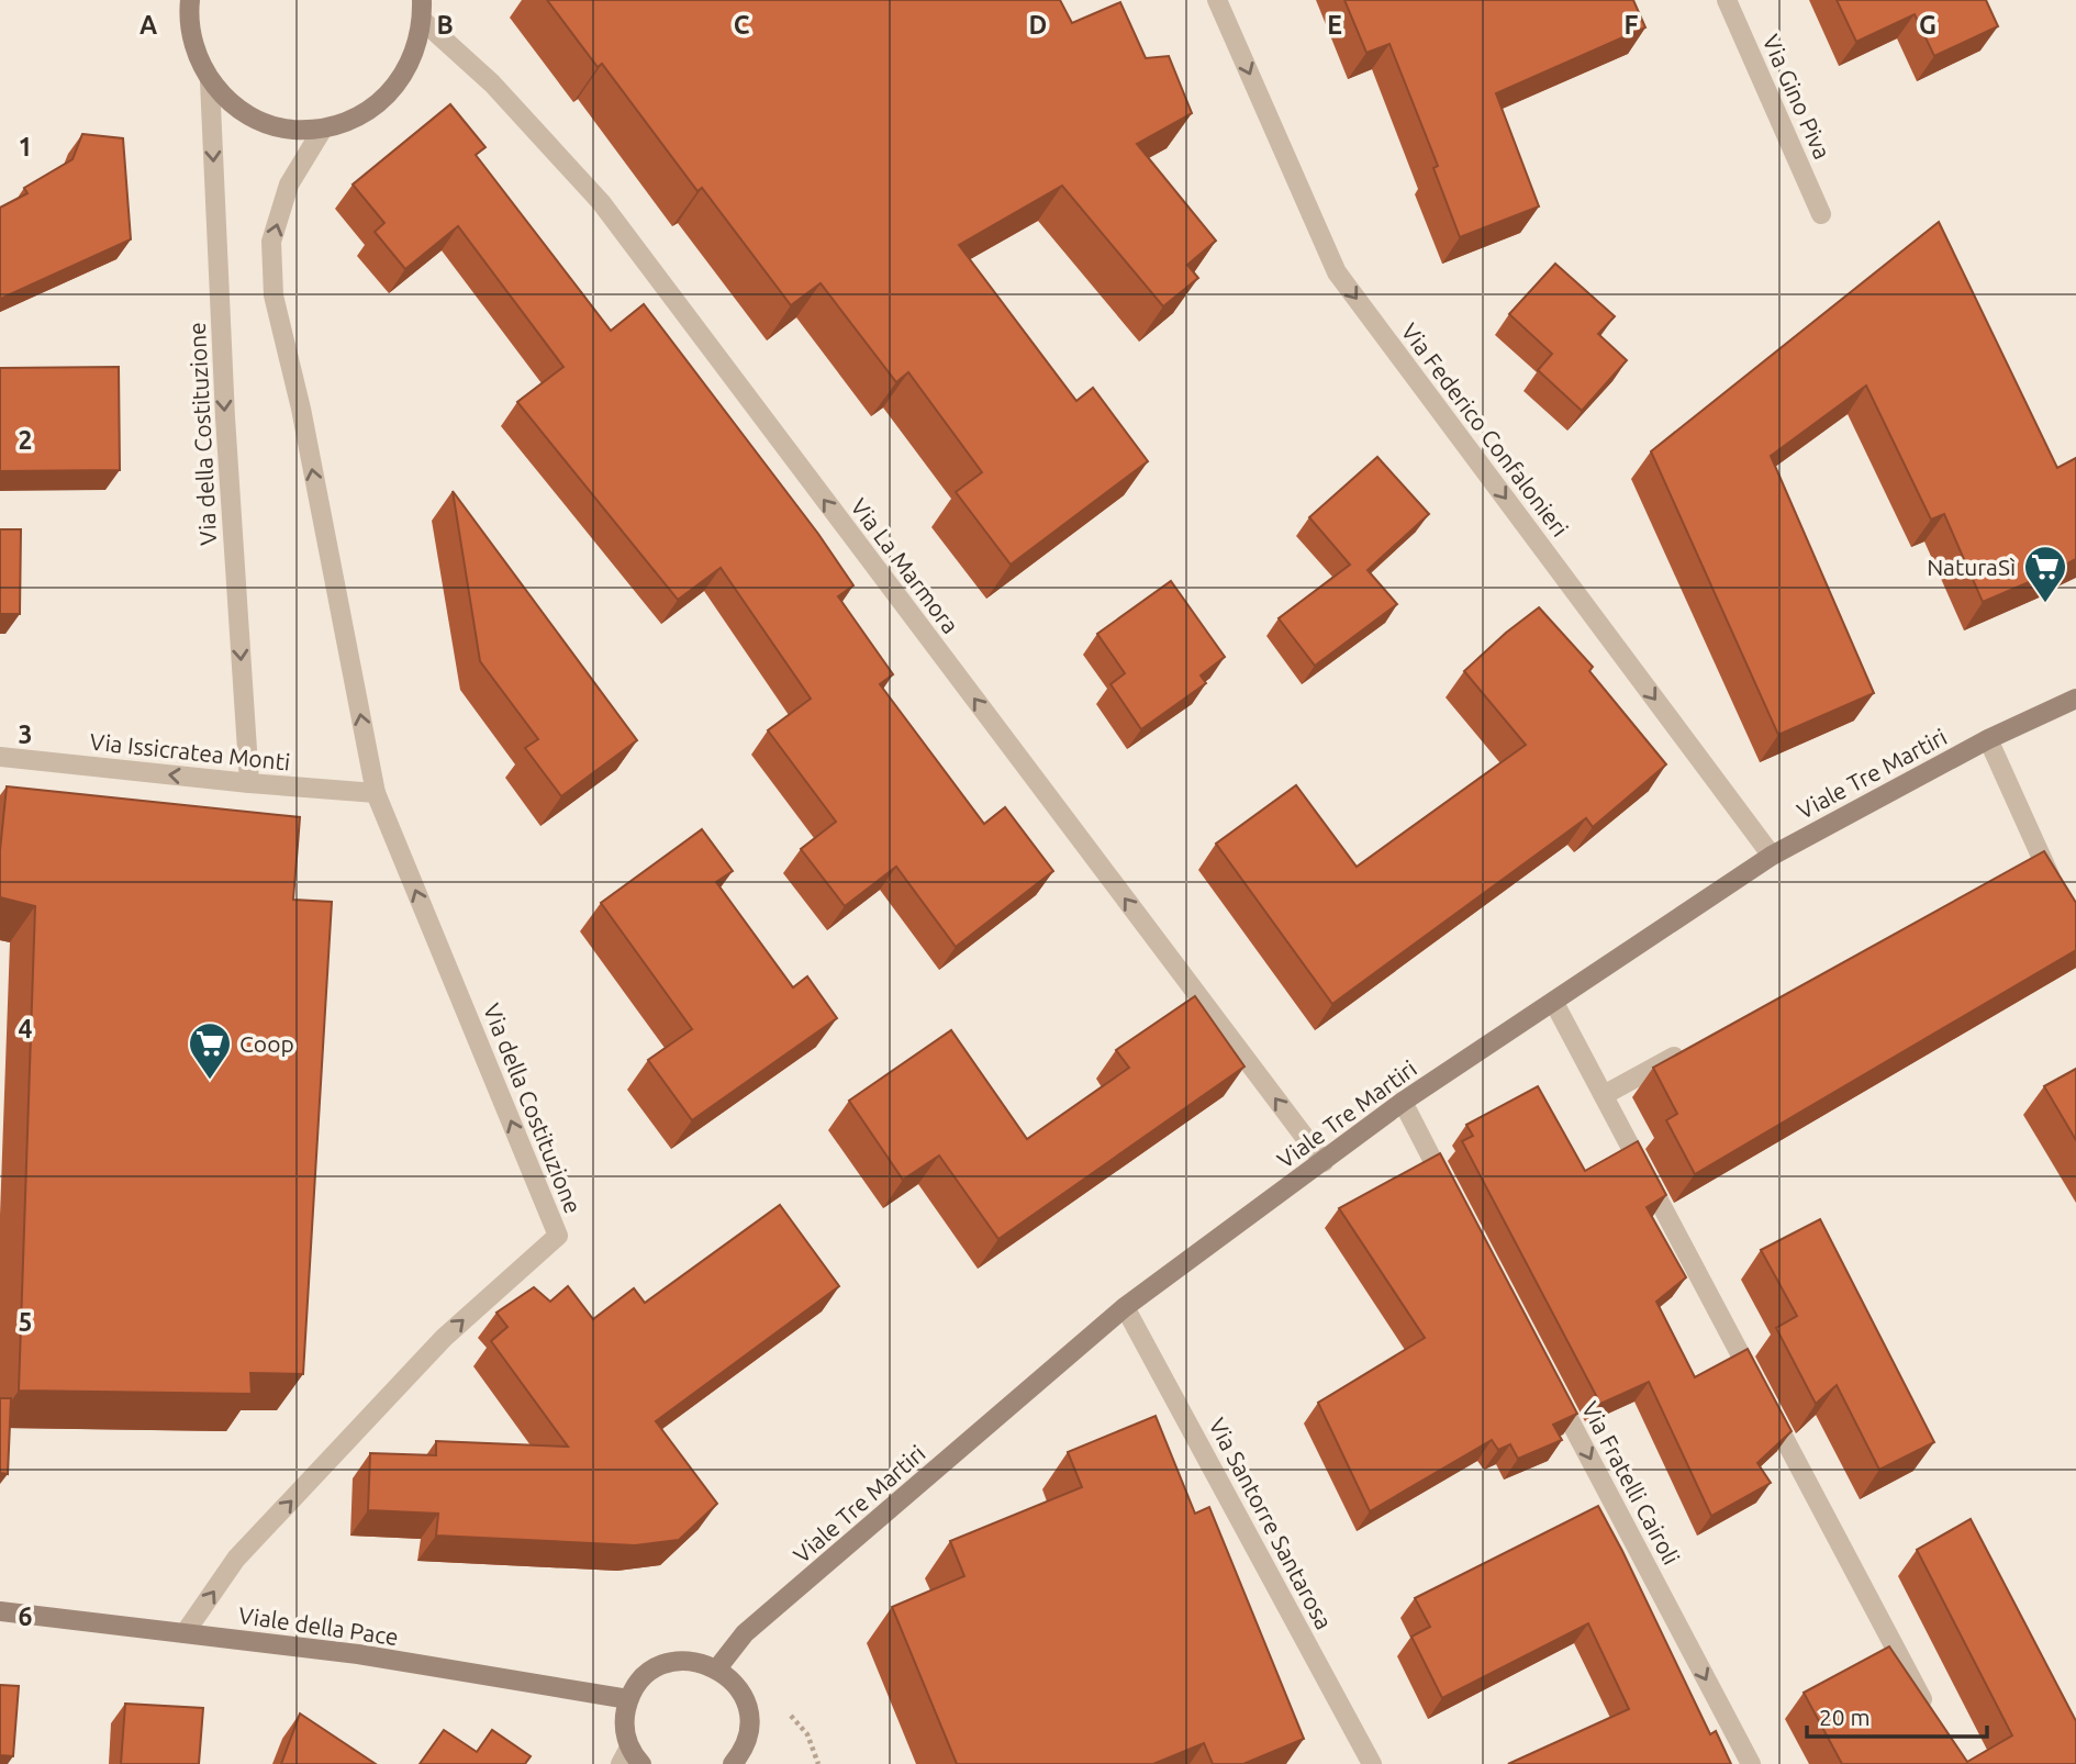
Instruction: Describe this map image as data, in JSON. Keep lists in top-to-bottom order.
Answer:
{
  "streets": {
    "main road": ["Viale Tre Martiri", "Viale della Pace"],
    "street": [
      "Via Gino Piva",
      "Via Federico Confalonieri",
      "Via della Costituzione",
      "Via La Marmora",
      "Via Issicratea Monti",
      "Via Fratelli Cairoli",
      "Via Santorre Santarosa"
    ]
  },
  "crossings": [
    ["Via Federico Confalonieri", "Viale Tre Martiri"],
    ["Via della Costituzione", "Via Issicratea Monti"],
    ["Via della Costituzione", "Viale della Pace"],
    ["Via La Marmora", "Viale Tre Martiri"],
    ["Viale Tre Martiri", "Via Santorre Santarosa"]
  ],
  "one_way": [
    "Via Federico Confalonieri",
    "Via La Marmora",
    "Via Issicratea Monti",
    "Via Fratelli Cairoli"
  ],
  "places": {
    "supermarket": ["NaturaSì", "Coop"]
  },
  "scale_bar": "20 m",
  "grid": {
    "columns": [
      "A",
      "B",
      "C",
      "D",
      "E",
      "F",
      "G"
    ],
    "rows": [
      "1",
      "2",
      "3",
      "4",
      "5",
      "6"
    ]
  }
}
